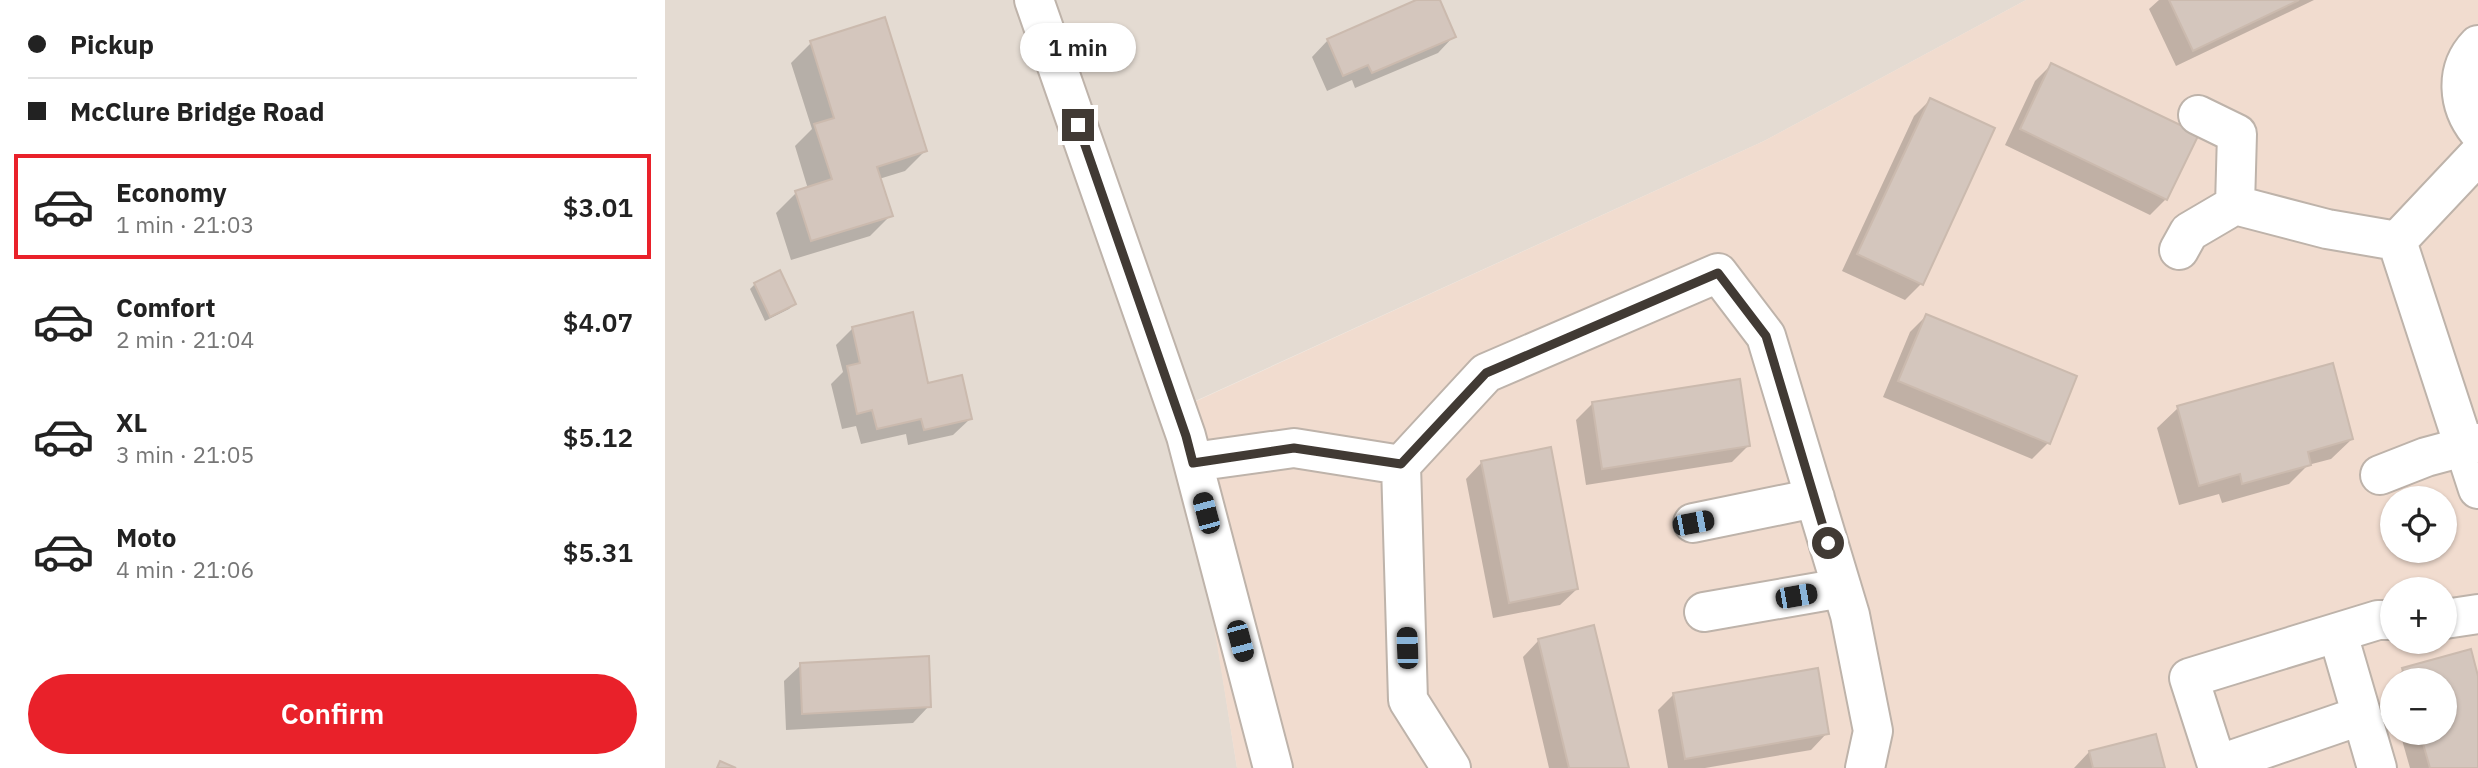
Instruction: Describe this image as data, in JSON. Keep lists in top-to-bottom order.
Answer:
{
  "page": {
    "banner": ["Pickup", "McClure Bridge Road"],
    "bubble": "1 min",
    "list": [
      {
        "name": "Economy",
        "note": "1 min · 21:03",
        "value": "$3.01"
      },
      {
        "name": "Comfort",
        "note": "2 min · 21:04",
        "value": "$4.07"
      },
      {
        "name": "XL",
        "note": "3 min · 21:05",
        "value": "$5.12"
      },
      {
        "name": "Moto",
        "note": "4 min · 21:06",
        "value": "$5.31"
      }
    ],
    "map_buttons": ["+", "−"],
    "buttons": "Confirm"
  }
}
